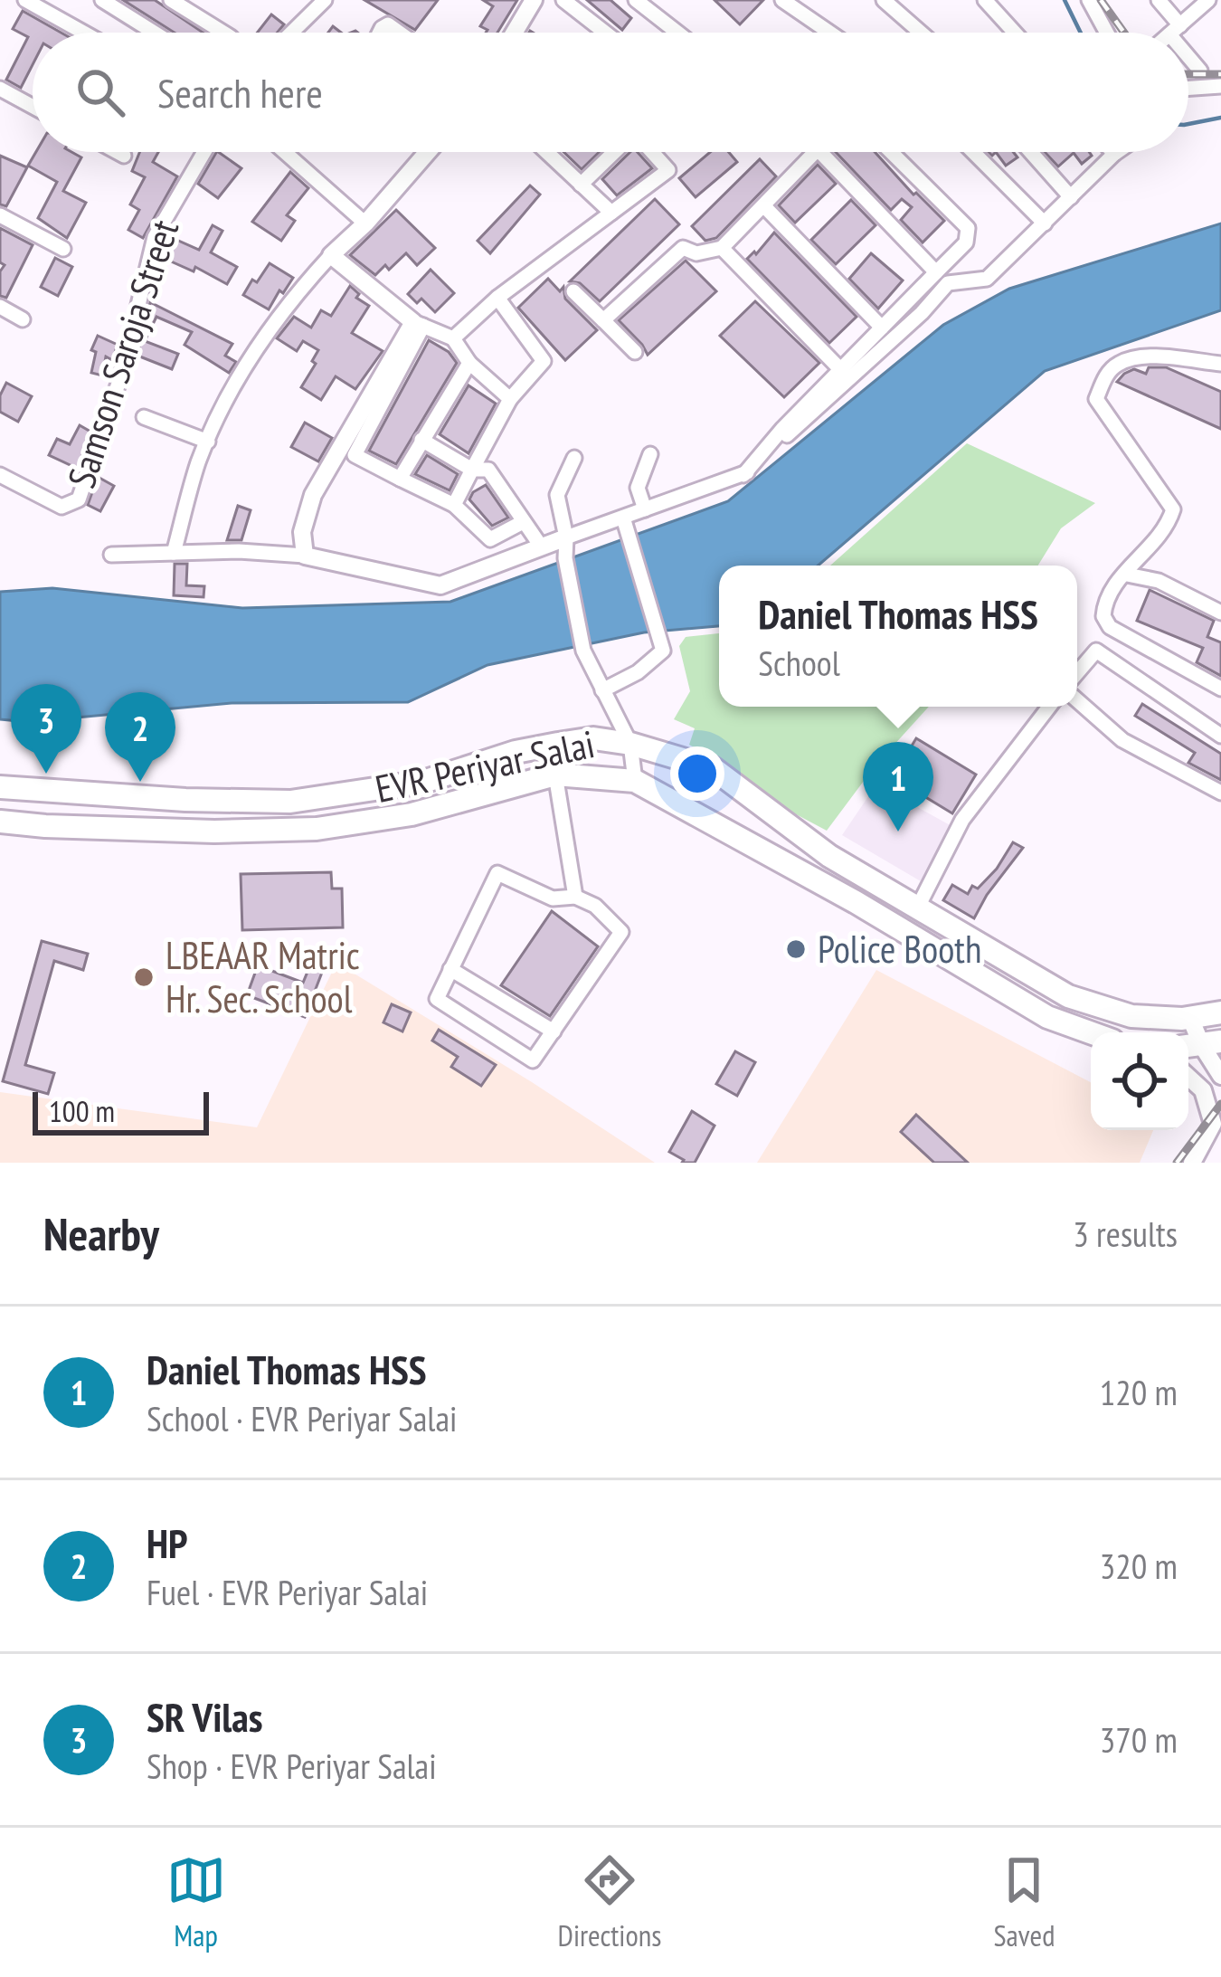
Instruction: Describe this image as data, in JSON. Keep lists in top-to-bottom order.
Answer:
{
  "streets": {
    "main road": ["EVR Periyar Salai"],
    "street": ["Samson Saroja Street"]
  },
  "places": ["Police Booth", "LBEAAR Matric Hr. Sec. School"],
  "scale_bar": "100 m",
  "page": {
    "search": "Search here",
    "popup": ["Daniel Thomas HSS", "School"],
    "pins": ["3", "2", "1"],
    "scale": "100 m",
    "heading": ["Nearby", "3 results"],
    "list": [
      {
        "mark": "1",
        "name": "Daniel Thomas HSS",
        "note": "School · EVR Periyar Salai",
        "value": "120 m"
      },
      {
        "mark": "2",
        "name": "HP",
        "note": "Fuel · EVR Periyar Salai",
        "value": "320 m"
      },
      {
        "mark": "3",
        "name": "SR Vilas",
        "note": "Shop · EVR Periyar Salai",
        "value": "370 m"
      }
    ],
    "nav": ["Map", "Directions", "Saved"]
  }
}
